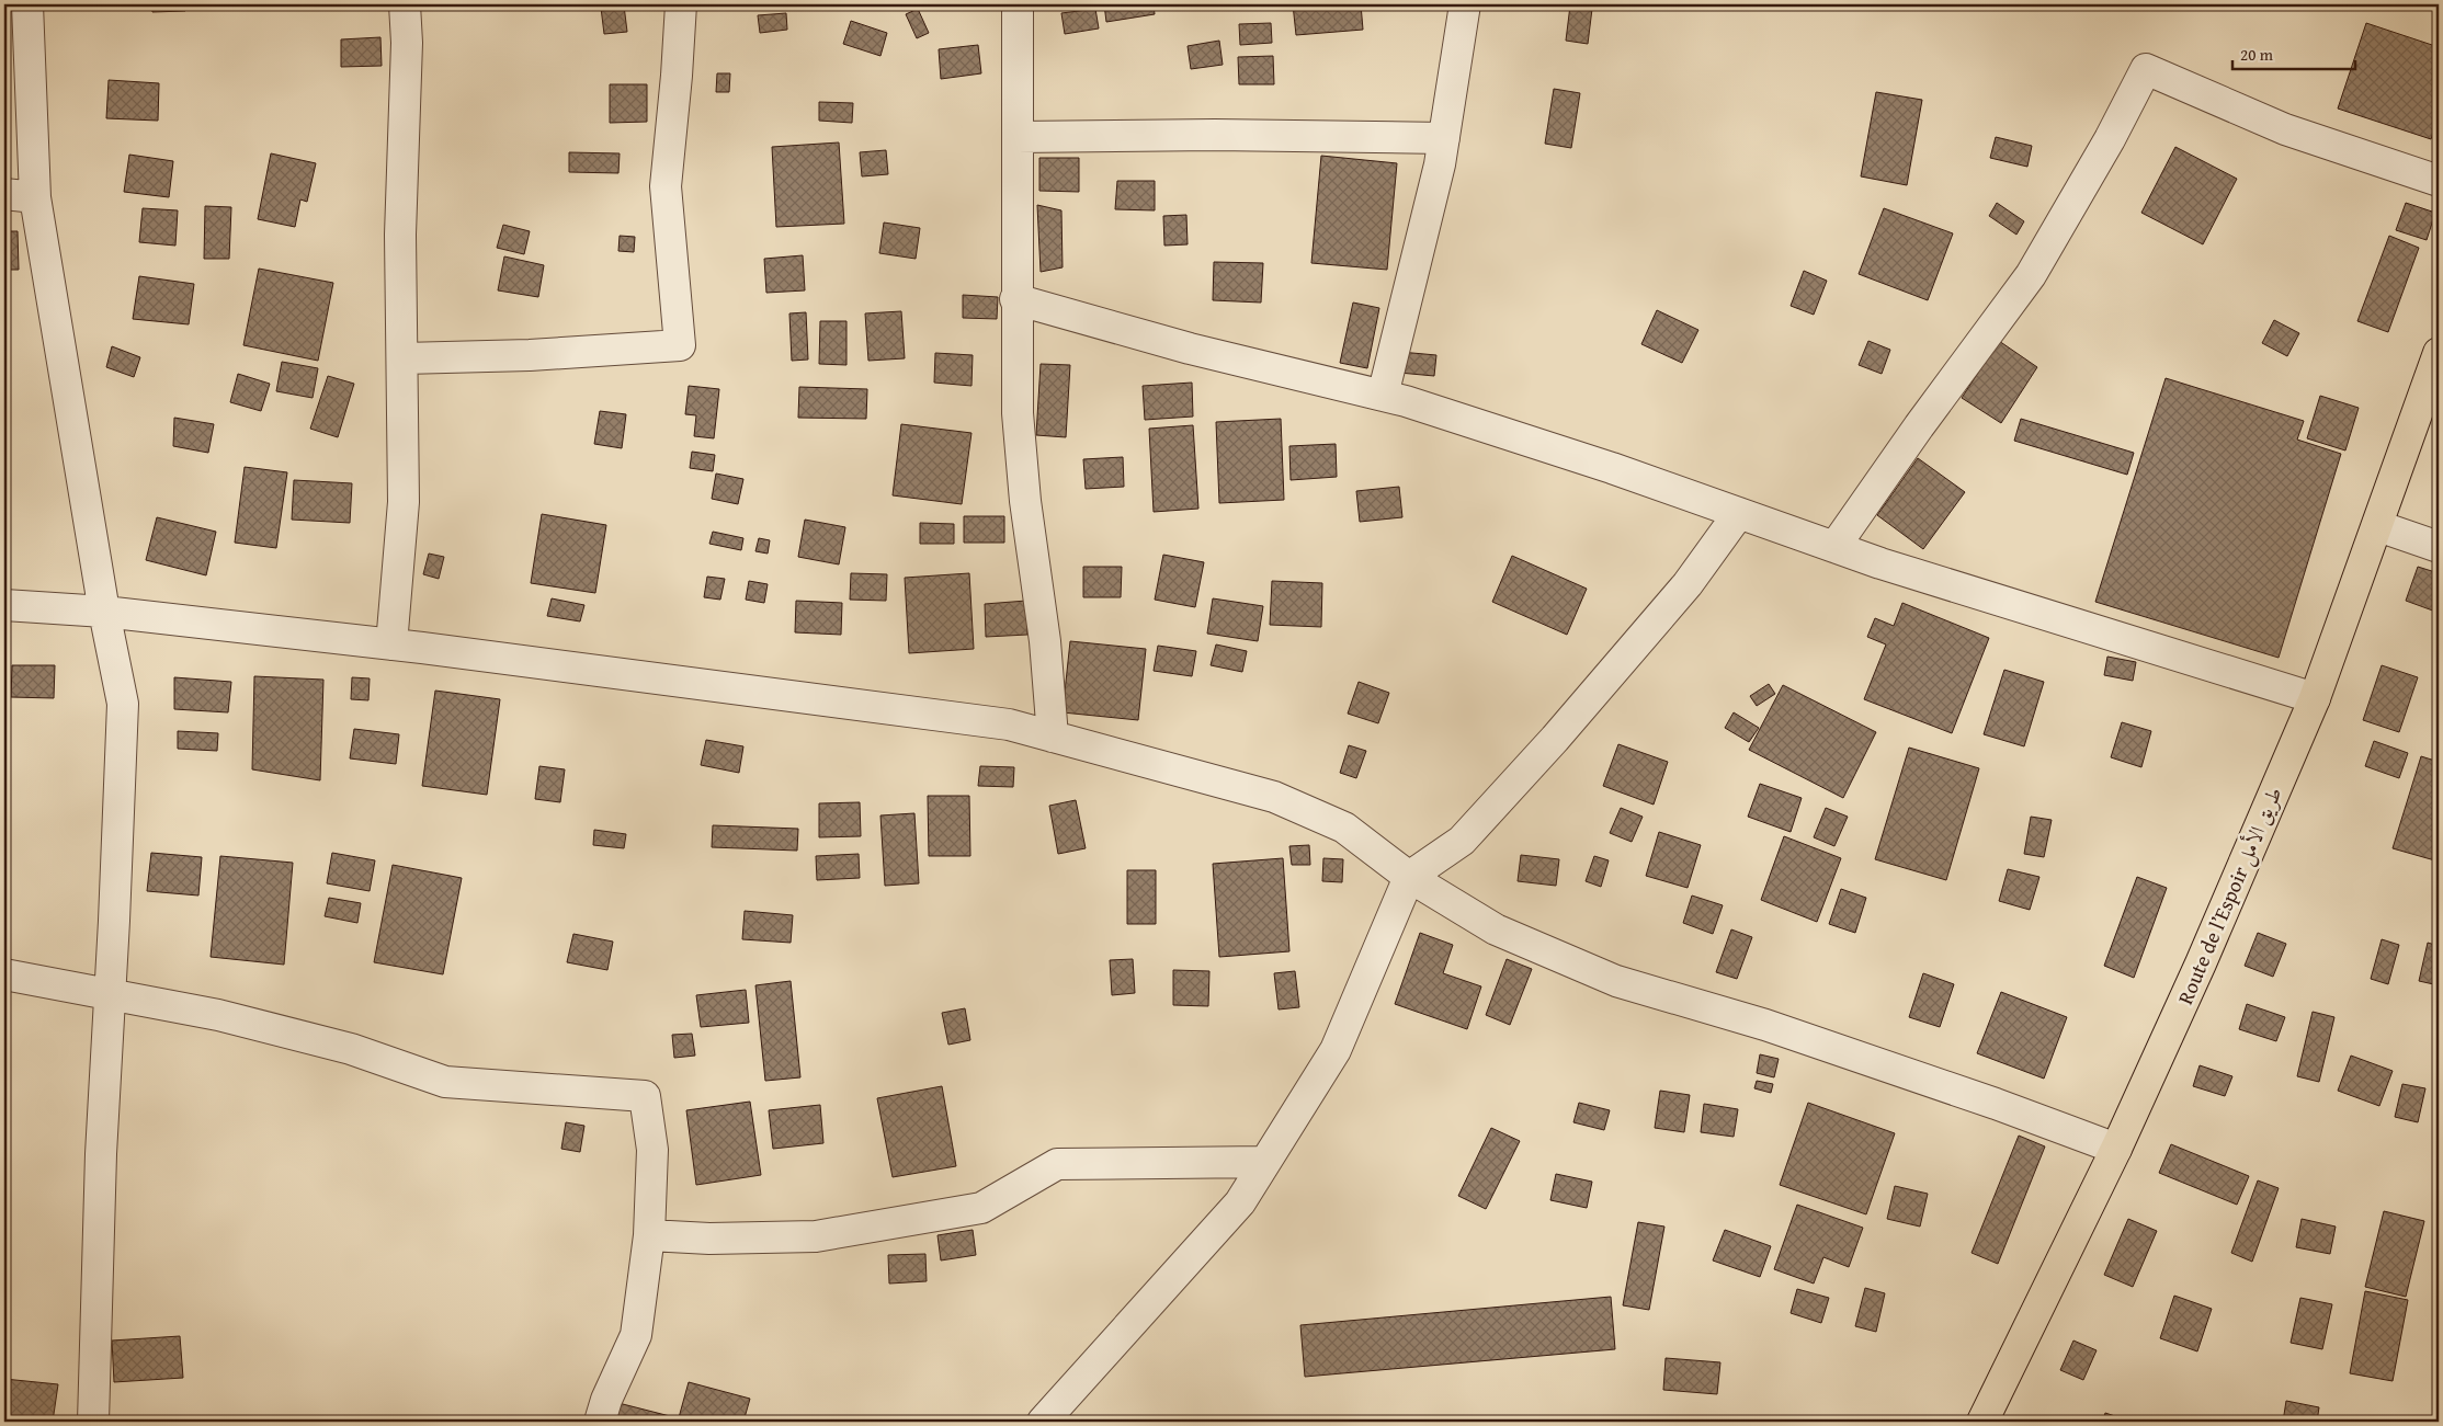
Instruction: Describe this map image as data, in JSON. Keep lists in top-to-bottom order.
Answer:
{
  "streets": {
    "highway": ["Route de l’Espoir طريق الأمل"]
  },
  "scale_bar": "20 m"
}
